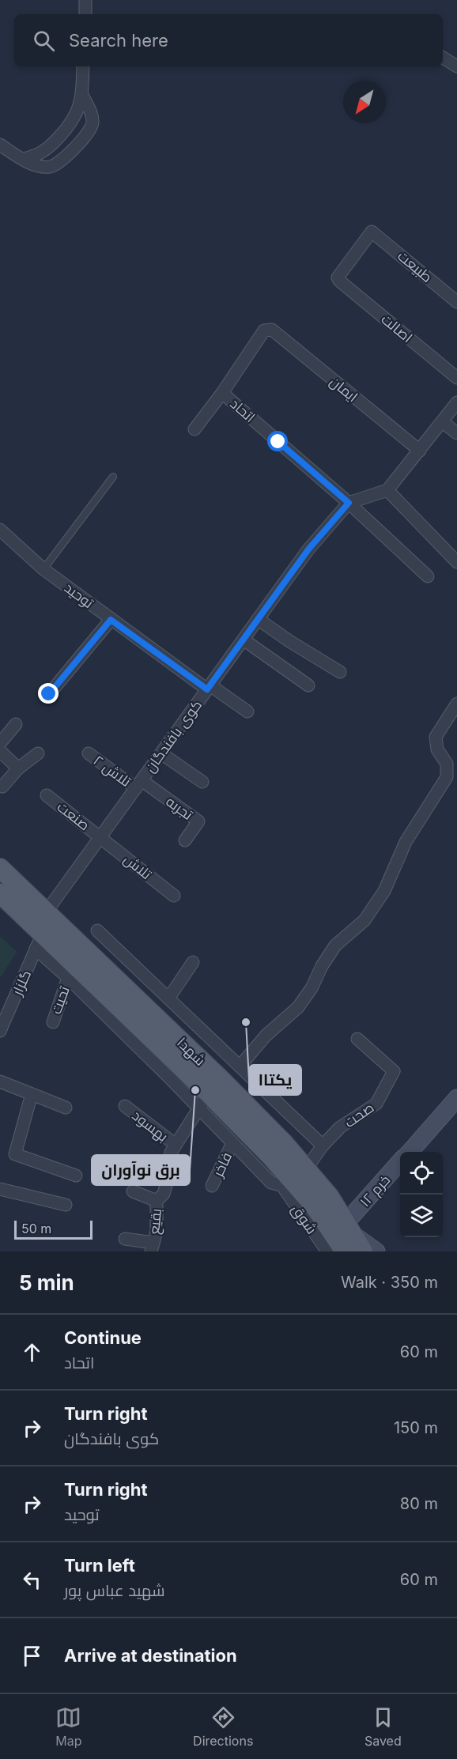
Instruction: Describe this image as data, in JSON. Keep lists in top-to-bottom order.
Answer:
{
  "streets": {
    "main road": ["شهدا"],
    "street": [
      "طبیعت",
      "اصالت",
      "ایمان",
      "اتحاد",
      "توحید",
      "کوی بافندگان",
      "تلاش ۲",
      "تجربه",
      "صنعت",
      "تلاش",
      "گلزار",
      "تحیت",
      "صحت",
      "بهسود",
      "فاخر",
      "خرم ۱۲",
      "شوق",
      "بقیع"
    ]
  },
  "crossings": [
    ["طبیعت", "اصالت"],
    ["ایمان", "اتحاد"],
    ["اتحاد", "کوی بافندگان"],
    ["توحید", "کوی بافندگان"],
    ["کوی بافندگان", "تلاش ۲"],
    ["کوی بافندگان", "تجربه"],
    ["کوی بافندگان", "صنعت"],
    ["کوی بافندگان", "تلاش"],
    ["کوی بافندگان", "شهدا"],
    ["تلاش ۲", "تجربه"],
    ["صنعت", "تلاش"],
    ["گلزار", "شهدا"],
    ["شهدا", "صحت"],
    ["شهدا", "خرم ۱۲"],
    ["شهدا", "شوق"],
    ["شهدا", "بقیع"],
    ["بهسود", "بقیع"]
  ],
  "places": ["یکتاا", "برق نوآوران"],
  "scale_bar": "50 m",
  "north": "bottom left",
  "page": {
    "search": "Search here",
    "scale": "50 m",
    "heading": ["5 min", "Walk · 350 m"],
    "list": [
      ["Continue", "اتحاد", "60 m"],
      ["Turn right", "کوی بافندگان", "150 m"],
      ["Turn right", "توحید", "80 m"],
      ["Turn left", "شهید عباس پور", "60 m"],
      "Arrive at destination"
    ],
    "nav": ["Map", "Directions", "Saved"]
  }
}
